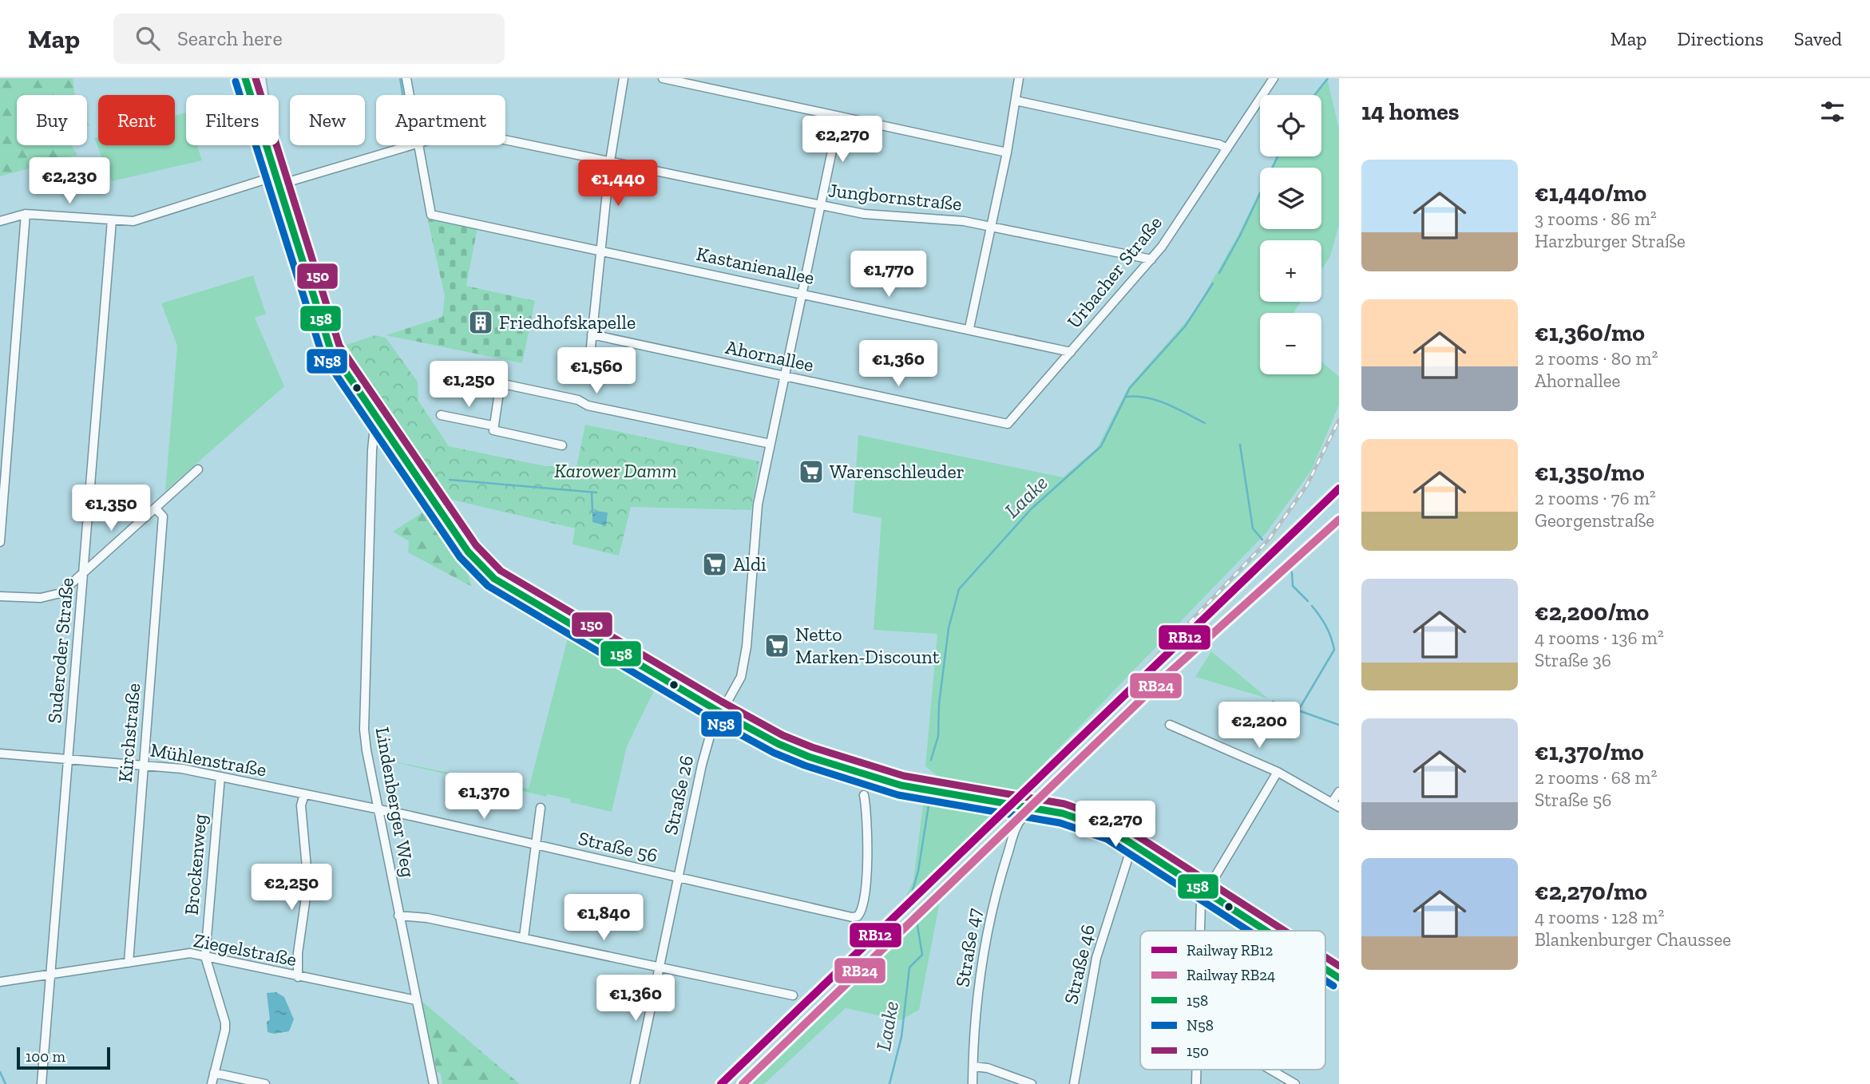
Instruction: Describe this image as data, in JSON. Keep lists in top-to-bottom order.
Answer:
{
  "streets": {
    "street": [
      "Jungbornstraße",
      "Kastanienallee",
      "Urbacher Straße",
      "Ahornallee",
      "Suderoder Straße",
      "Kirchstraße",
      "Mühlenstraße",
      "Straße 26",
      "Lindenberger Weg",
      "Straße 56",
      "Brockenweg",
      "Straße 47",
      "Ziegelstraße",
      "Straße 46"
    ]
  },
  "crossings": [
    ["Jungbornstraße", "Urbacher Straße"],
    ["Jungbornstraße", "Suderoder Straße"],
    ["Jungbornstraße", "Straße 26"],
    ["Kastanienallee", "Urbacher Straße"],
    ["Kastanienallee", "Straße 26"],
    ["Urbacher Straße", "Ahornallee"],
    ["Ahornallee", "Straße 26"],
    ["Suderoder Straße", "Mühlenstraße"],
    ["Suderoder Straße", "Ziegelstraße"],
    ["Kirchstraße", "Mühlenstraße"],
    ["Kirchstraße", "Ziegelstraße"],
    ["Mühlenstraße", "Lindenberger Weg"],
    ["Mühlenstraße", "Straße 56"],
    ["Mühlenstraße", "Brockenweg"],
    ["Straße 26", "Straße 56"],
    ["Lindenberger Weg", "Straße 56"],
    ["Lindenberger Weg", "Ziegelstraße"],
    ["Brockenweg", "Ziegelstraße"]
  ],
  "water": ["Laake"],
  "parks": ["Karower Damm"],
  "places": {
    "building": ["Friedhofskapelle"],
    "supermarket": ["Warenschleuder", "Aldi", "Netto Marken-Discount"]
  },
  "lines": [
    "transit line 158",
    "transit line 150",
    "transit line N58",
    "rail line RB12",
    "rail line RB24"
  ],
  "legend": [
    "Railway RB12",
    "Railway RB24",
    "158",
    "N58",
    "150"
  ],
  "scale_bar": "100 m",
  "page": {
    "header": "Map",
    "search": "Search here",
    "nav": ["Map", "Directions", "Saved"],
    "heading": "14 homes",
    "map_buttons": ["+", "−"],
    "chip": [
      "Buy",
      "Rent",
      "Filters",
      "New",
      "Apartment"
    ],
    "price": [
      "€2,270",
      "€2,230",
      "€1,440",
      "€1,770",
      "€1,360",
      "€1,560",
      "€1,250",
      "€1,350",
      "€2,200",
      "€1,370",
      "€2,270",
      "€2,250",
      "€1,840",
      "€1,360"
    ],
    "list": [
      {
        "name": "€1,440/mo",
        "note": "3 rooms · 86 m² · Harzburger Straße"
      },
      {
        "name": "€1,360/mo",
        "note": "2 rooms · 80 m² · Ahornallee"
      },
      {
        "name": "€1,350/mo",
        "note": "2 rooms · 76 m² · Georgenstraße"
      },
      {
        "name": "€2,200/mo",
        "note": "4 rooms · 136 m² · Straße 36"
      },
      {
        "name": "€1,370/mo",
        "note": "2 rooms · 68 m² · Straße 56"
      },
      {
        "name": "€2,270/mo",
        "note": "4 rooms · 128 m² · Blankenburger Chaussee"
      }
    ],
    "scale": "100 m"
  }
}
